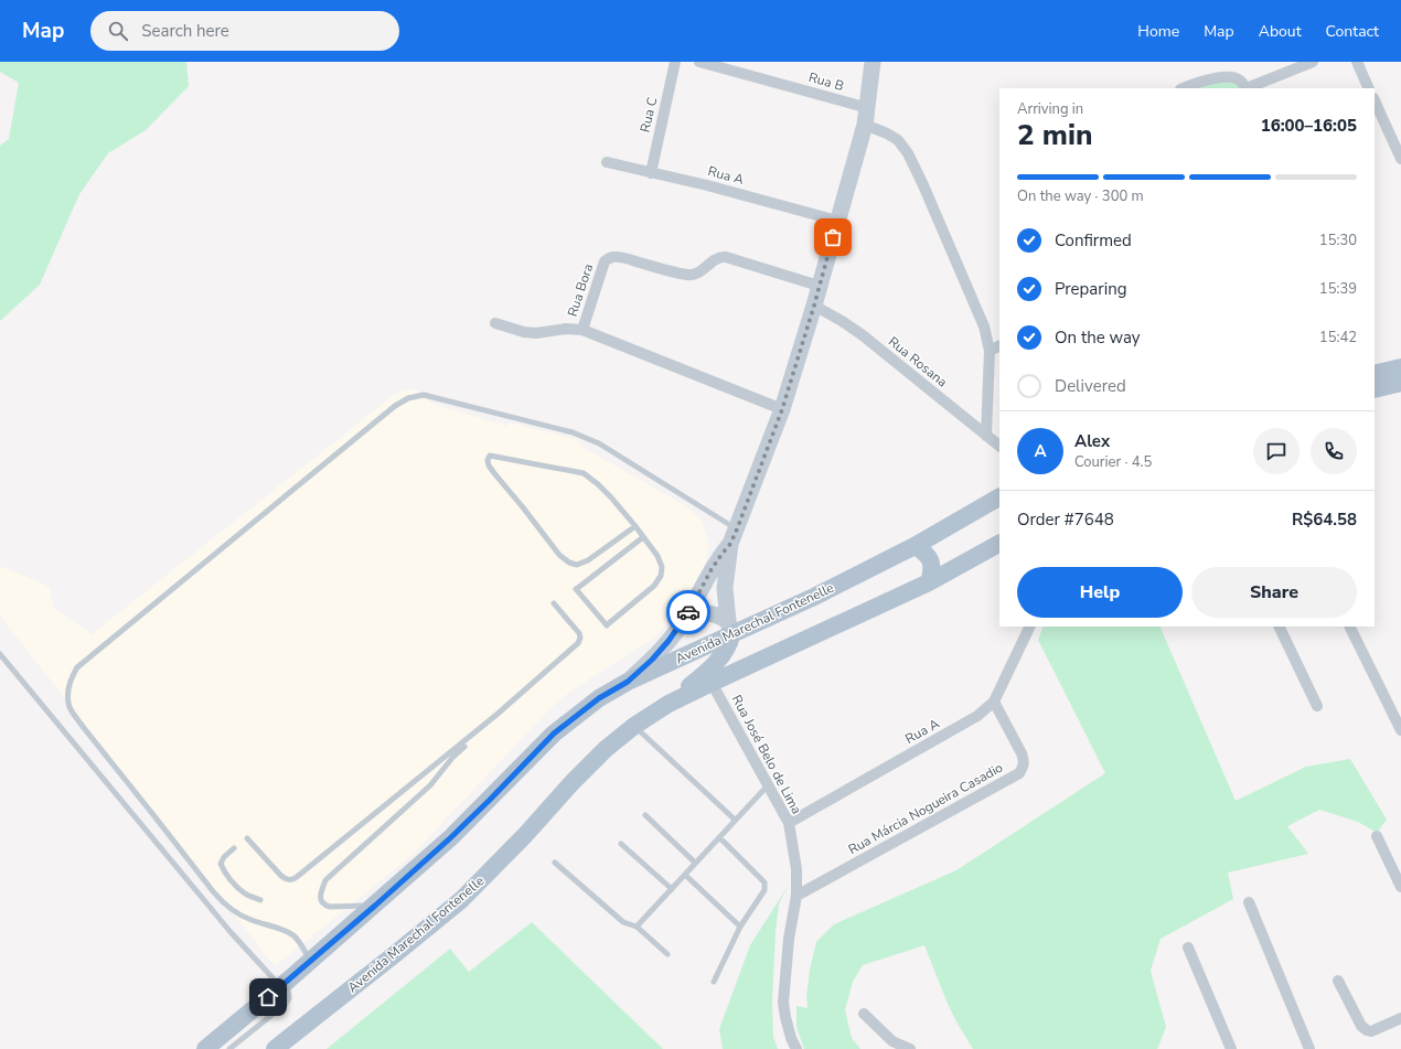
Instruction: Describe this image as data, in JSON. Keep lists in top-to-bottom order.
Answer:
{
  "streets": {
    "main road": ["Avenida Marechal Fontenelle"],
    "street": [
      "Rua B",
      "Rua C",
      "Rua A",
      "Rua Bora",
      "Rua Rosana",
      "Rua José Belo de Lima",
      "Rua Márcia Nogueira Casadio"
    ]
  },
  "crossings": [
    ["Rua C", "Rua A"],
    ["Rua A", "Rua José Belo de Lima"],
    ["Rua A", "Rua Márcia Nogueira Casadio"],
    ["Avenida Marechal Fontenelle", "Rua José Belo de Lima"],
    ["Rua José Belo de Lima", "Rua Márcia Nogueira Casadio"]
  ],
  "page": {
    "header": "Map",
    "search": "Search here",
    "nav": [
      "Home",
      "Map",
      "About",
      "Contact"
    ],
    "heading": ["2 min", "Arriving in", "16:00–16:05"],
    "panel": [
      "Alex",
      "Courier · 4.5",
      "Order #7648",
      "R$64.58"
    ],
    "bar": "On the way · 300 m",
    "list": [
      ["Confirmed", "15:30"],
      ["Preparing", "15:39"],
      ["On the way", "15:42"],
      "Delivered"
    ],
    "round": "A",
    "buttons": ["Help", "Share"]
  }
}
